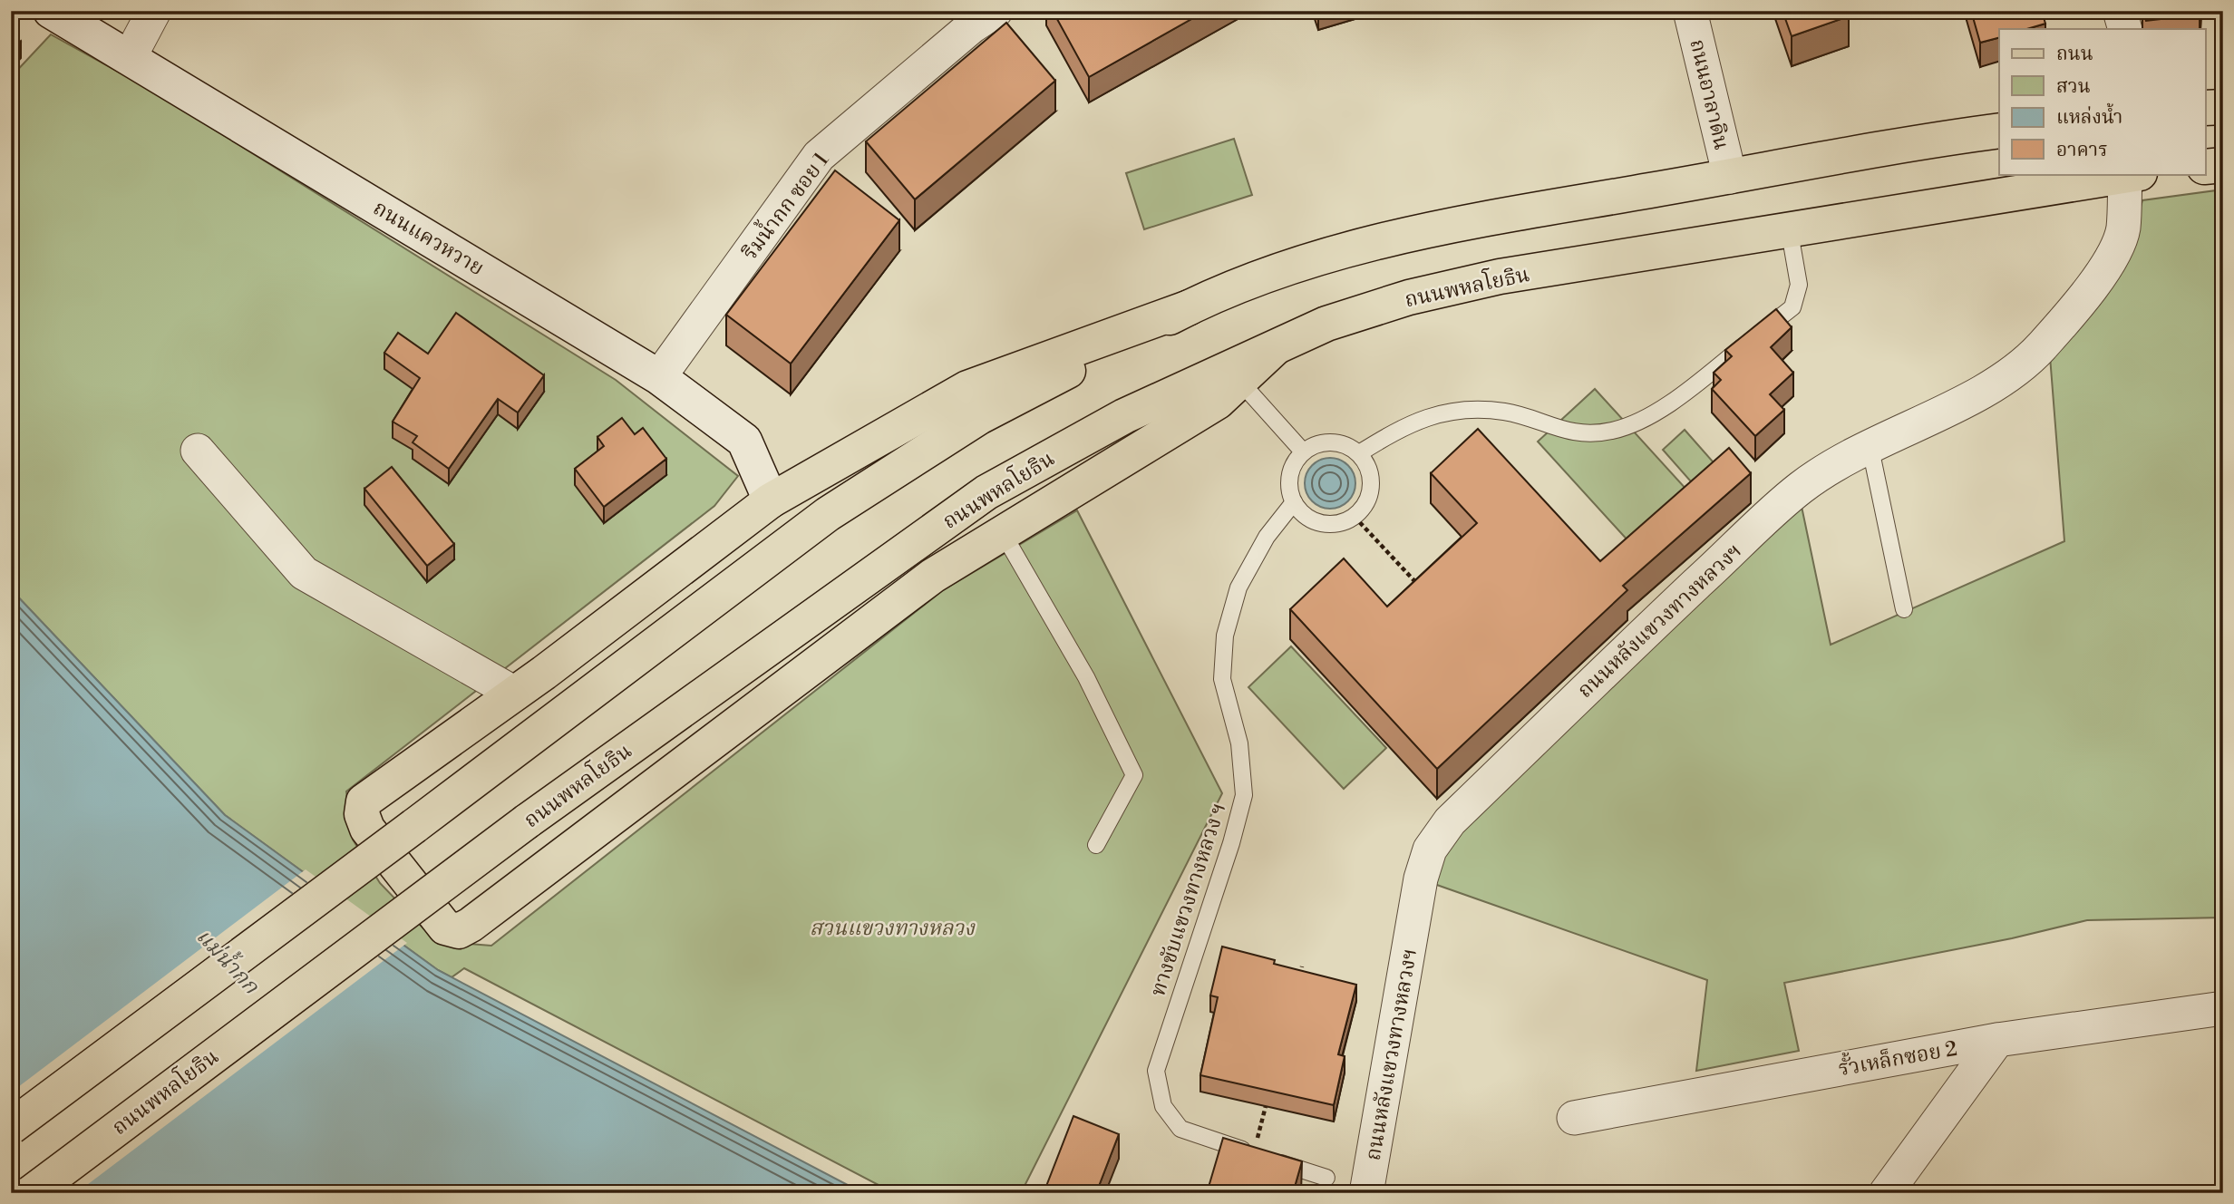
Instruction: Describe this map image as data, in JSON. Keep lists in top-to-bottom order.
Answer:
{
  "streets": {
    "main road": ["ถนนพหลโยธิน"],
    "street": [
      "ถนนอาลาดิน",
      "ริมน้ำกก ซอย 1",
      "ถนนแควหวาย",
      "ถนนหลังแขวงทางหลวงฯ",
      "รั้วเหล็กซอย 2"
    ],
    "lane": ["ทางขับแขวงทางหลวง ฯ"]
  },
  "crossings": [
    ["ริมน้ำกก ซอย 1", "ถนนแควหวาย"]
  ],
  "water": ["แม่น้ำกก"],
  "parks": ["สวนแขวงทางหลวง"],
  "legend": [
    "ถนน",
    "สวน",
    "แหล่งน้ำ",
    "อาคาร"
  ]
}
